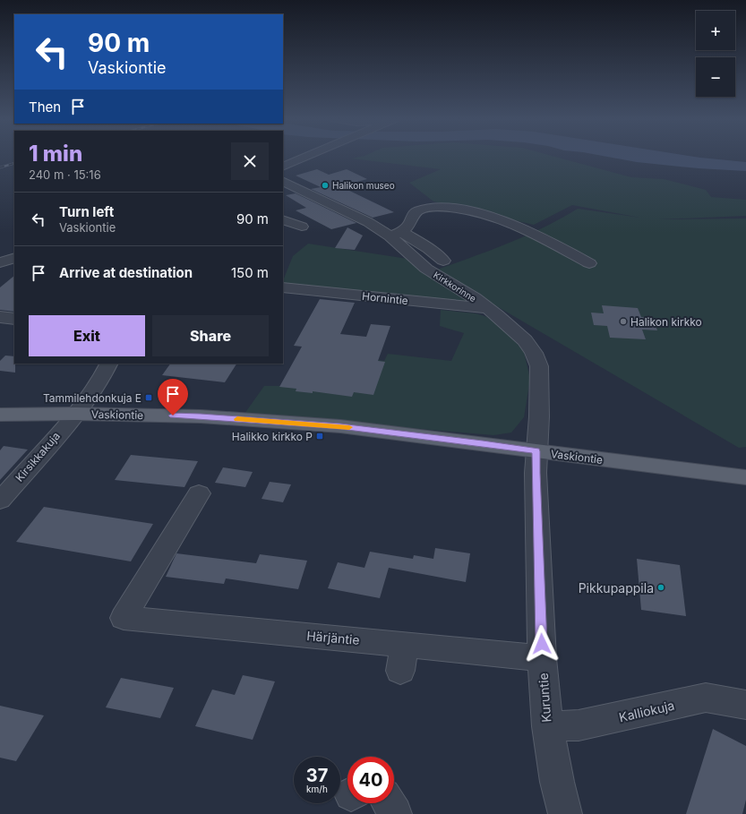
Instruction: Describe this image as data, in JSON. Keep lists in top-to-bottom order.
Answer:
{
  "streets": {
    "main road": ["Vaskiontie"],
    "street": [
      "Kirkkorinne",
      "Hornintie",
      "Kirsikkakuja",
      "Härjäntie",
      "Kuruntie",
      "Kalliokuja"
    ]
  },
  "crossings": [
    ["Kirkkorinne", "Hornintie"],
    ["Kirkkorinne", "Vaskiontie"],
    ["Kirkkorinne", "Kuruntie"],
    ["Vaskiontie", "Kirsikkakuja"],
    ["Vaskiontie", "Kuruntie"],
    ["Härjäntie", "Kuruntie"],
    ["Kuruntie", "Kalliokuja"]
  ],
  "places": {
    "other": ["Halikon museo", "Halikon kirkko", "Pikkupappila"],
    "transit": ["Tammilehdonkuja E", "Halikko kirkko P"]
  },
  "page": {
    "map_buttons": ["+", "−"],
    "turn": ["90 m", "Vaskiontie"],
    "then": "Then",
    "heading": ["1 min", "240 m · 15:16"],
    "list": [
      {
        "name": "Turn left",
        "note": "Vaskiontie",
        "value": "90 m"
      },
      {
        "name": "Arrive at destination",
        "value": "150 m"
      }
    ],
    "buttons": ["Exit", "Share"],
    "speed": "37 km/h",
    "limit": "40"
  }
}
